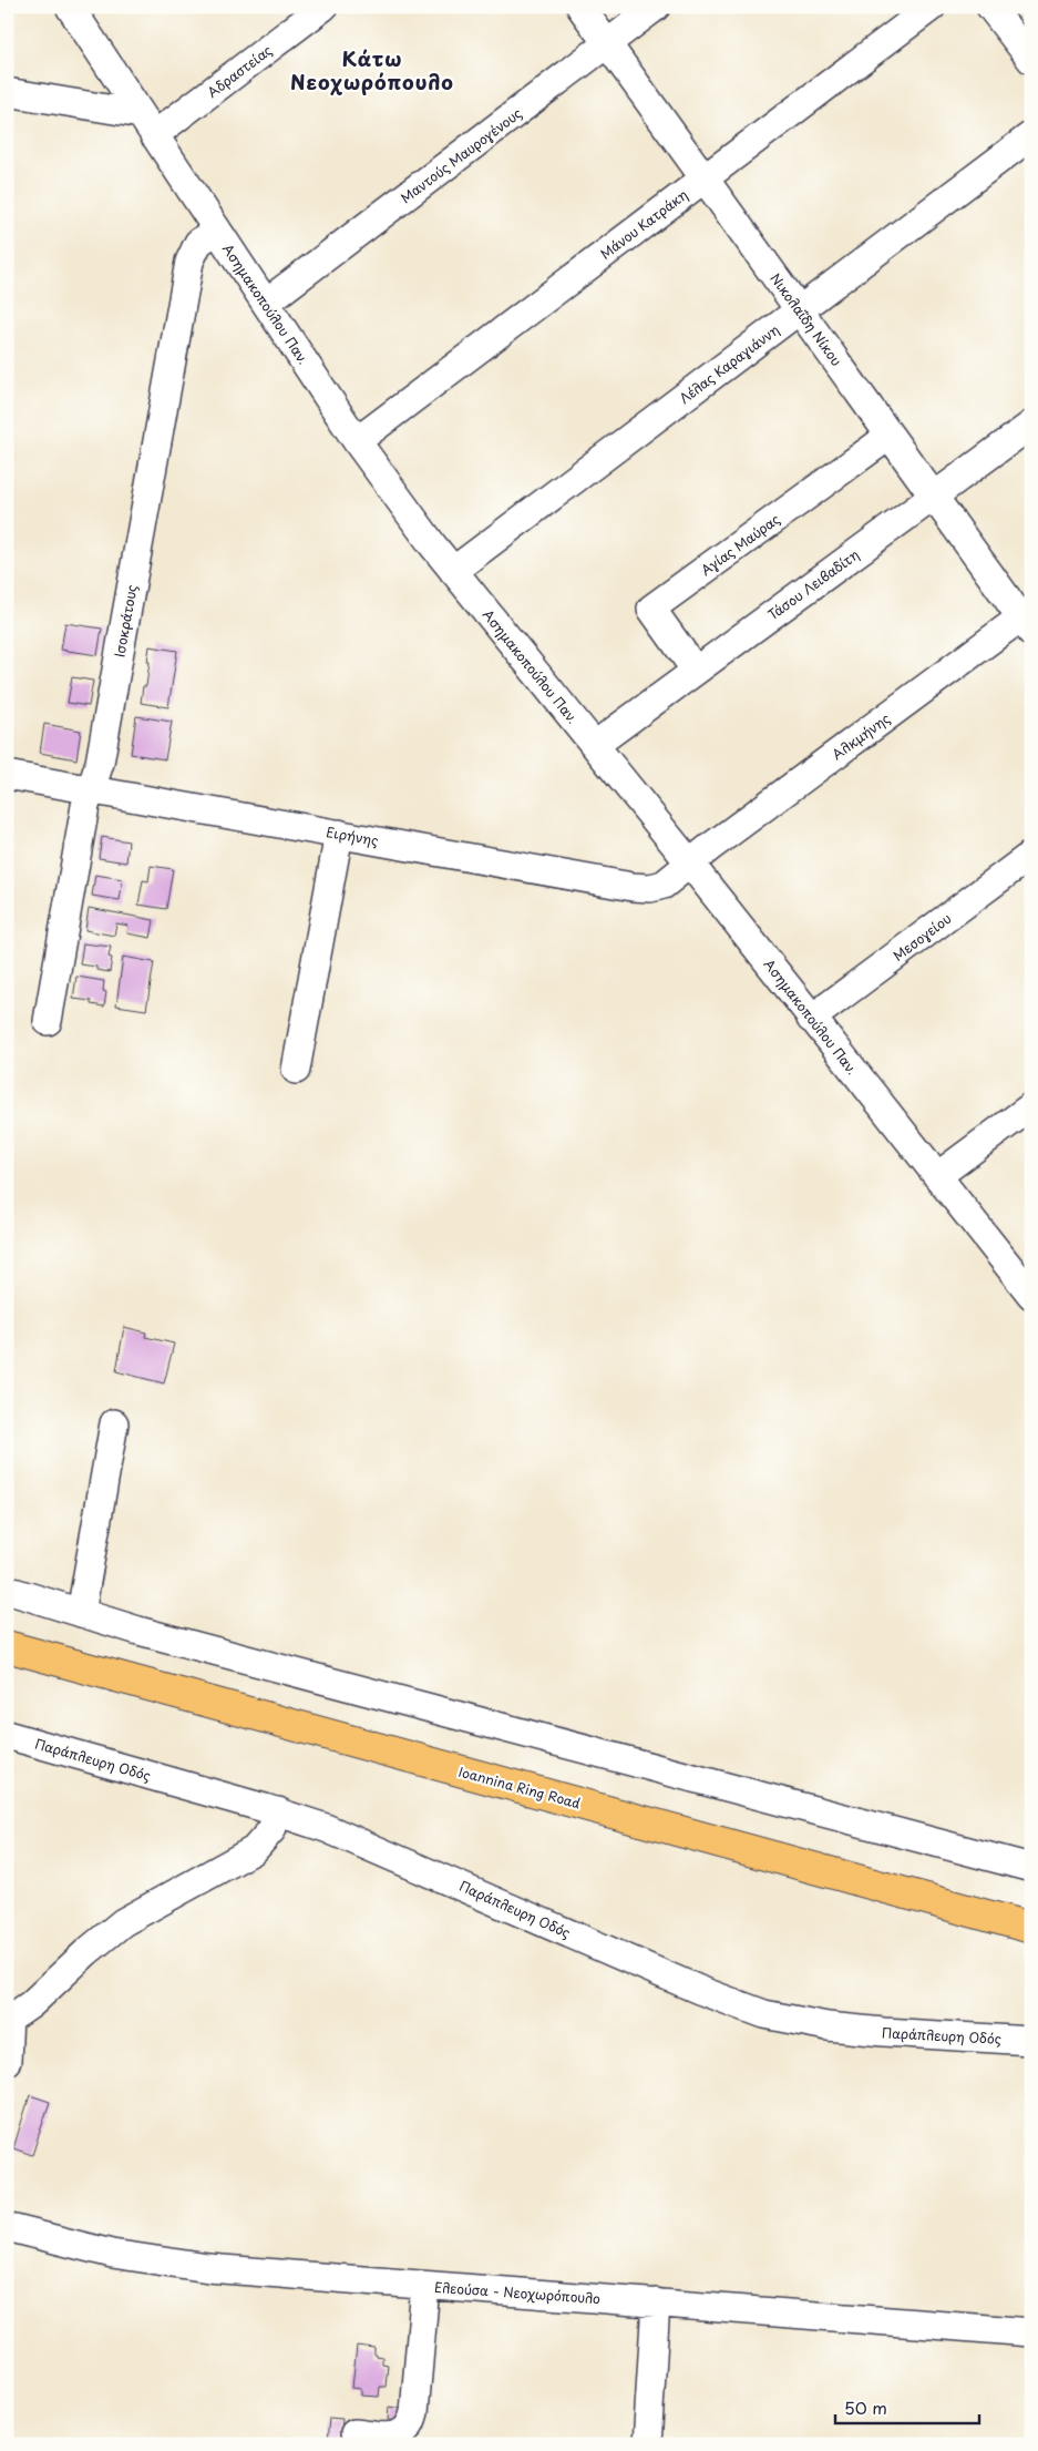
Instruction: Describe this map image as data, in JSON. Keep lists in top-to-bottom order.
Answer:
{
  "streets": {
    "highway": ["Ioannina Ring Road"],
    "street": [
      "Αδραστείας",
      "Μαντούς Μαυρογένους",
      "Μάνου Κατράκη",
      "Ασημακοπούλου Παν.",
      "Νικολαΐδη Νίκου",
      "Λέλας Καραγιάννη",
      "Αγίας Μαύρας",
      "Τάσου Λειβαδίτη",
      "Ισοκράτους",
      "Αλκμήνης",
      "Ειρήνης",
      "Μεσογείου",
      "Παράπλευρη Οδός",
      "Ελεούσα - Νεοχωρόπουλο"
    ]
  },
  "crossings": [
    ["Αδραστείας", "Ασημακοπούλου Παν."],
    ["Μαντούς Μαυρογένους", "Ασημακοπούλου Παν."],
    ["Μαντούς Μαυρογένους", "Νικολαΐδη Νίκου"],
    ["Μάνου Κατράκη", "Ασημακοπούλου Παν."],
    ["Μάνου Κατράκη", "Νικολαΐδη Νίκου"],
    ["Ασημακοπούλου Παν.", "Λέλας Καραγιάννη"],
    ["Ασημακοπούλου Παν.", "Τάσου Λειβαδίτη"],
    ["Ασημακοπούλου Παν.", "Ισοκράτους"],
    ["Ασημακοπούλου Παν.", "Αλκμήνης"],
    ["Ασημακοπούλου Παν.", "Ειρήνης"],
    ["Ασημακοπούλου Παν.", "Μεσογείου"],
    ["Νικολαΐδη Νίκου", "Λέλας Καραγιάννη"],
    ["Νικολαΐδη Νίκου", "Αγίας Μαύρας"],
    ["Νικολαΐδη Νίκου", "Τάσου Λειβαδίτη"],
    ["Νικολαΐδη Νίκου", "Αλκμήνης"],
    ["Αγίας Μαύρας", "Τάσου Λειβαδίτη"],
    ["Ισοκράτους", "Ειρήνης"],
    ["Αλκμήνης", "Ειρήνης"]
  ],
  "districts": ["Κάτω Νεοχωρόπουλο"],
  "scale_bar": "50 m"
}
